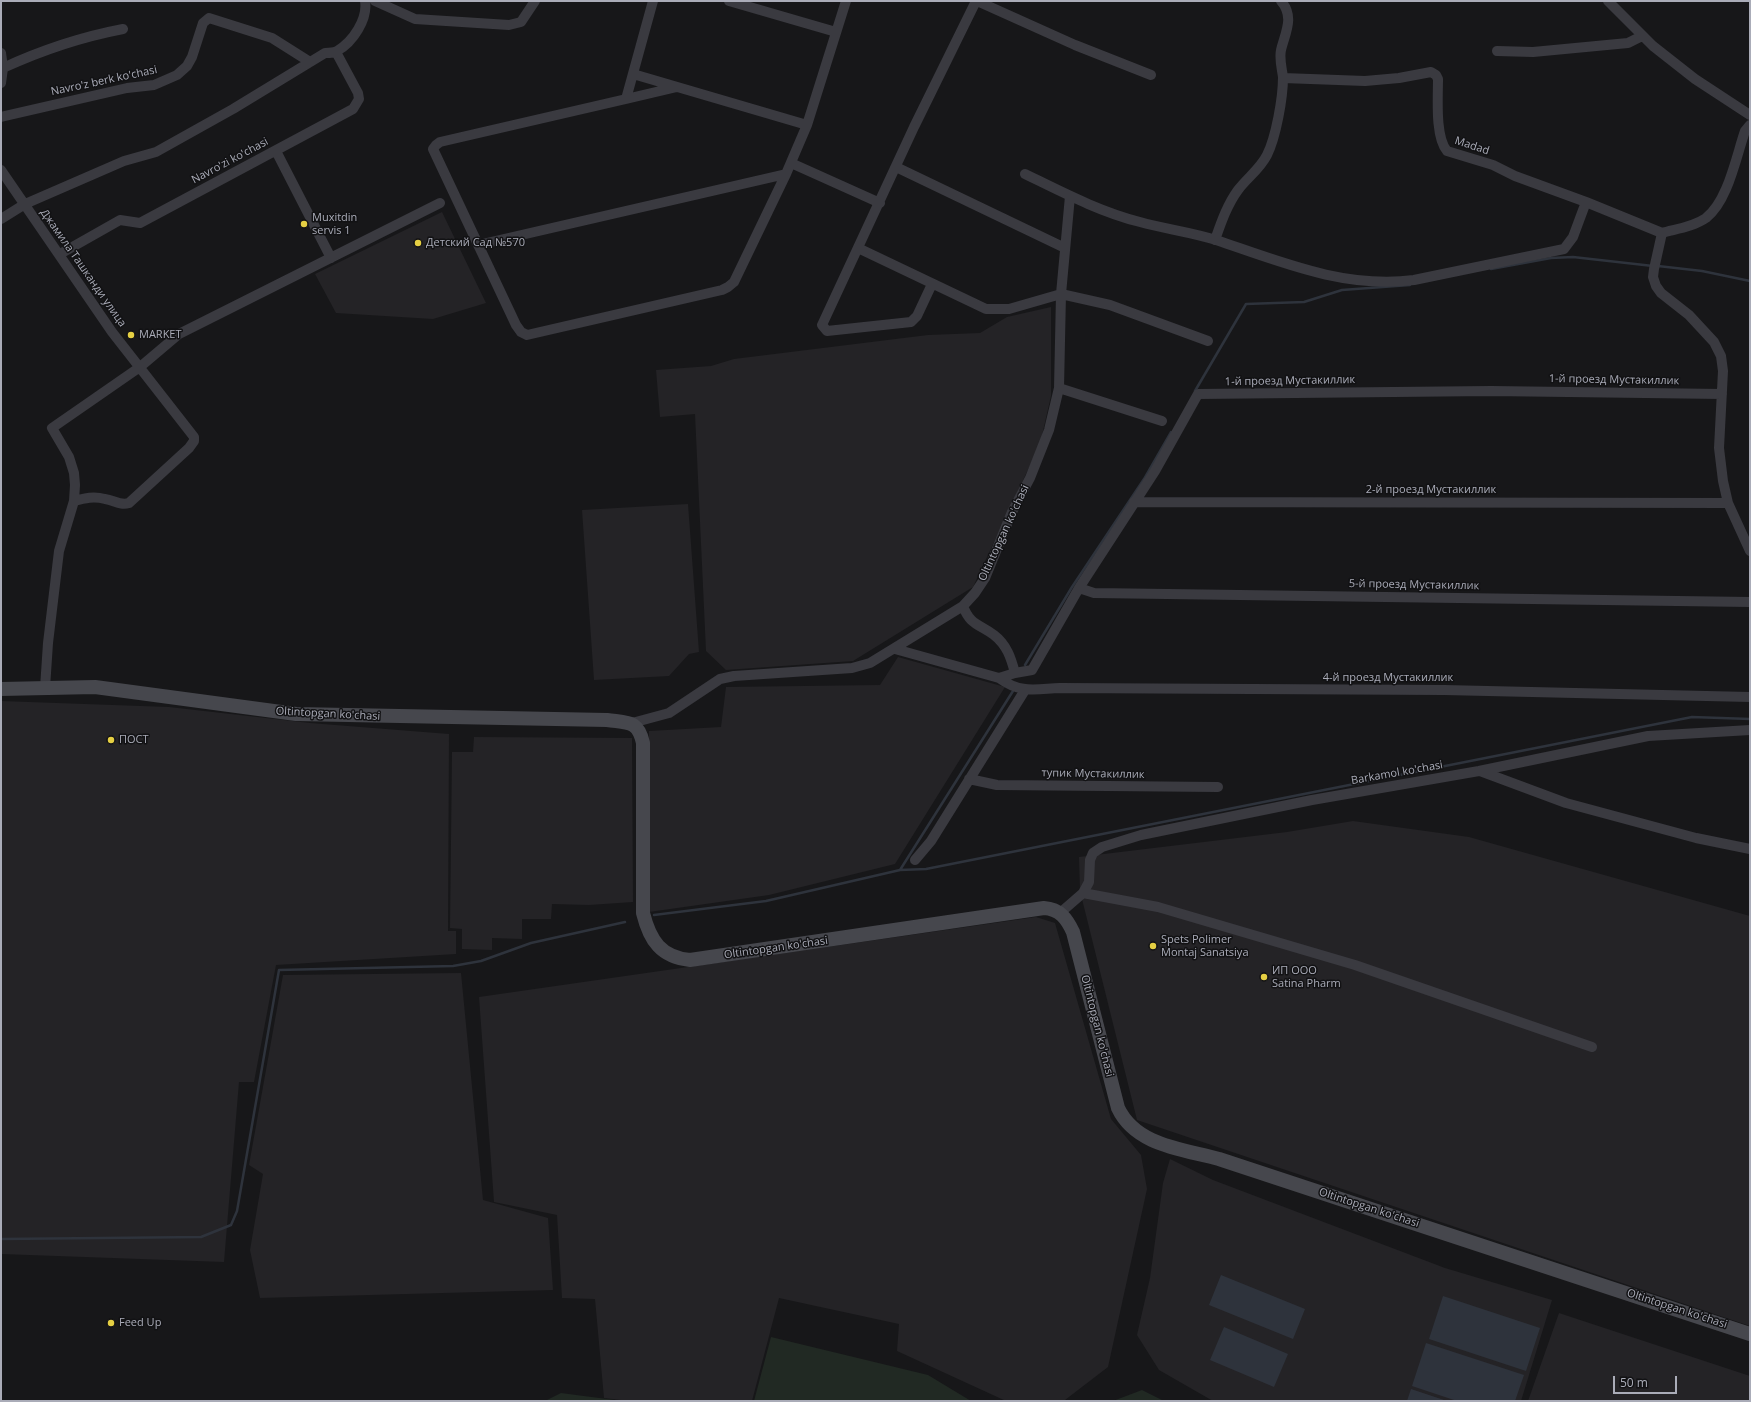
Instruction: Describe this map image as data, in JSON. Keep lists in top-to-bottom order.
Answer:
{
  "streets": {
    "street": [
      "Navro'z berk ko'chasi",
      "Madad",
      "Navro'zi ko'chasi",
      "Джамила Ташканди улица",
      "1-й проезд Мустакиллик",
      "2-й проезд Мустакиллик",
      "Oltintopgan ko'chasi",
      "5-й проезд Мустакиллик",
      "4-й проезд Мустакиллик",
      "Barkamol ko'chasi",
      "тупик Мустакиллик"
    ]
  },
  "crossings": [
    ["Navro'zi ko'chasi", "Джамила Ташканди улица"],
    ["1-й проезд Мустакиллик", "2-й проезд Мустакиллик"],
    ["1-й проезд Мустакиллик", "5-й проезд Мустакиллик"]
  ],
  "places": [
    "Muxitdin servis 1",
    "Детский Сад №570",
    "MARKET",
    "ПОСТ",
    "Spets Polimer Montaj Sanatsiya",
    "ИП ООО Satina Pharm",
    "Feed Up"
  ],
  "scale_bar": "50 m"
}
